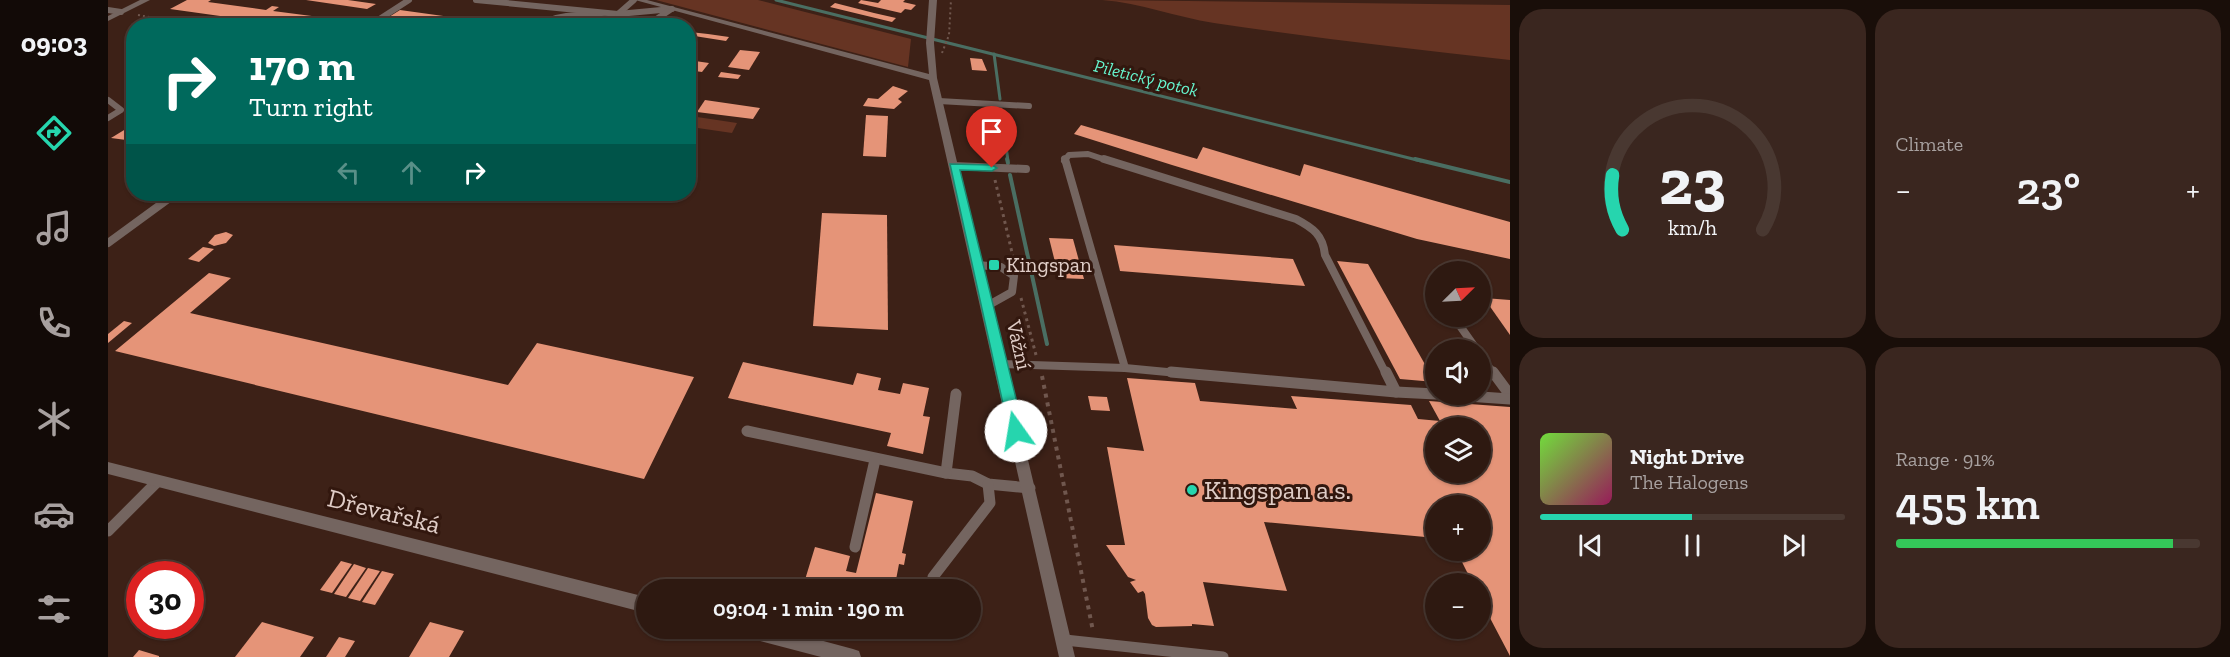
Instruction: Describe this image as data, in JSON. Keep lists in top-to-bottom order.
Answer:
{
  "streets": {
    "street": ["Vážní", "Dřevařská"]
  },
  "water": ["Piletický potok"],
  "places": {
    "transit": ["Kingspan"],
    "other": ["Kingspan a.s."]
  },
  "north": "top right",
  "page": {
    "tabs": "09:03",
    "tile": [
      "Climate",
      ["Range · 91%", "455 km"]
    ],
    "turn": ["170 m", "Turn right"],
    "heat": ["−", "23°", "+"],
    "map_buttons": ["+", "−"],
    "song": ["Night Drive", "The Halogens"],
    "limit": "30",
    "trip": "09:04 · 1 min · 190 m",
    "gauge": ["23", "km/h"]
  }
}
